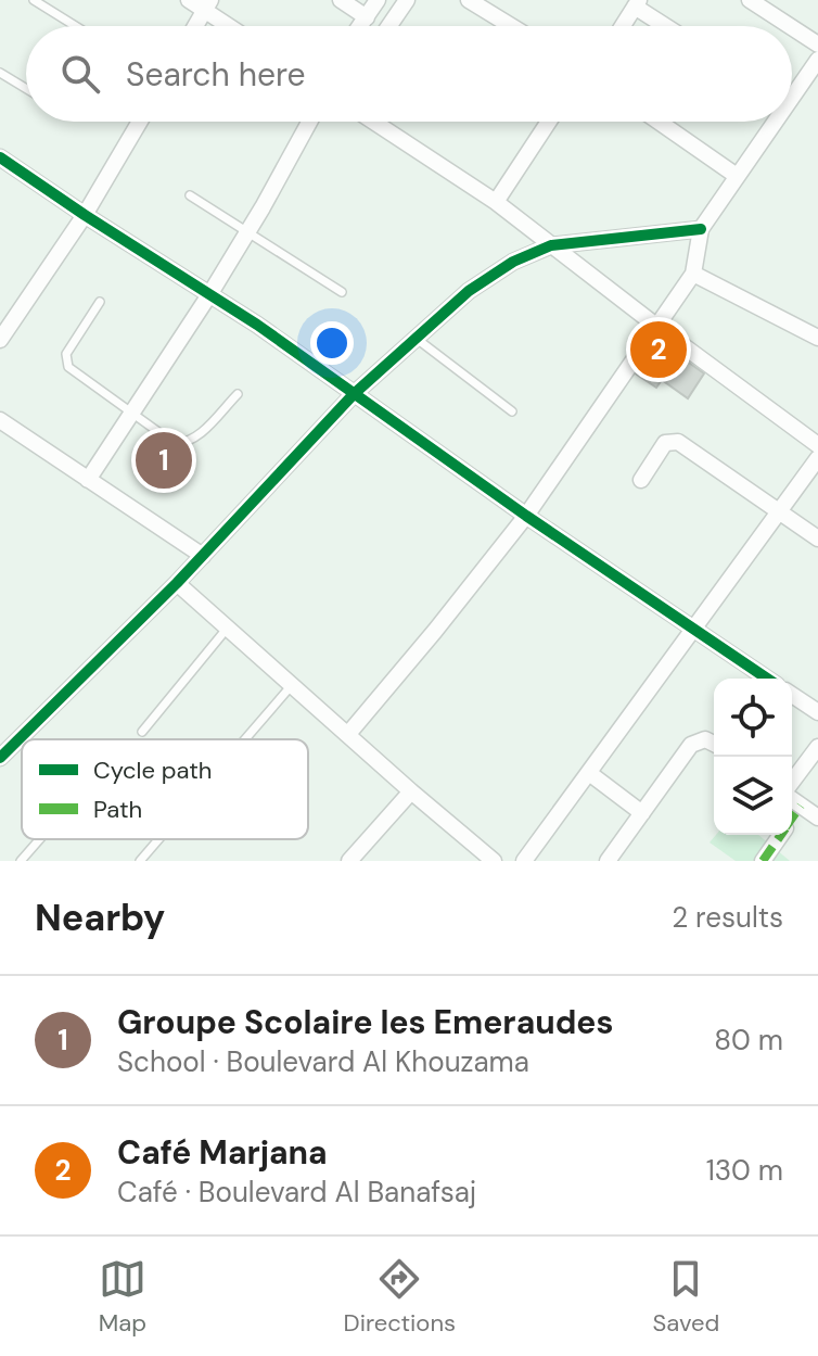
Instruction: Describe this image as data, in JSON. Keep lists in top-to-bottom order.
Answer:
{
  "legend": ["Cycle path", "Path"],
  "page": {
    "search": "Search here",
    "pins": ["2", "1"],
    "heading": ["Nearby", "2 results"],
    "list": [
      {
        "mark": "1",
        "name": "Groupe Scolaire les Emeraudes",
        "note": "School · Boulevard Al Khouzama",
        "value": "80 m"
      },
      {
        "mark": "2",
        "name": "Café Marjana",
        "note": "Café · Boulevard Al Banafsaj",
        "value": "130 m"
      }
    ],
    "nav": ["Map", "Directions", "Saved"]
  }
}
